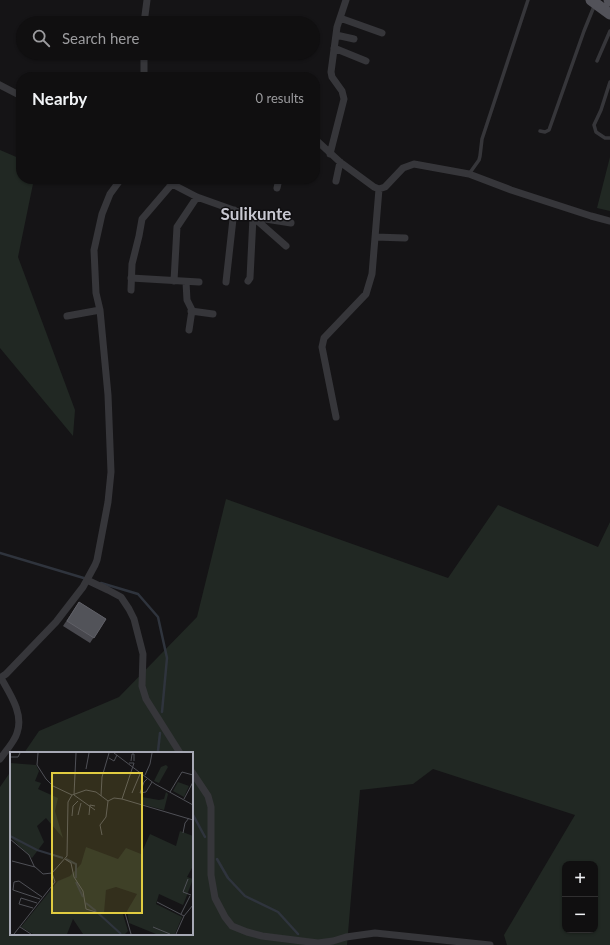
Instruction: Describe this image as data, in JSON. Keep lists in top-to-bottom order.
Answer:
{
  "districts": ["Sulikunte"],
  "page": {
    "search": "Search here",
    "heading": ["Nearby", "0 results"],
    "map_buttons": ["+", "−"]
  }
}
